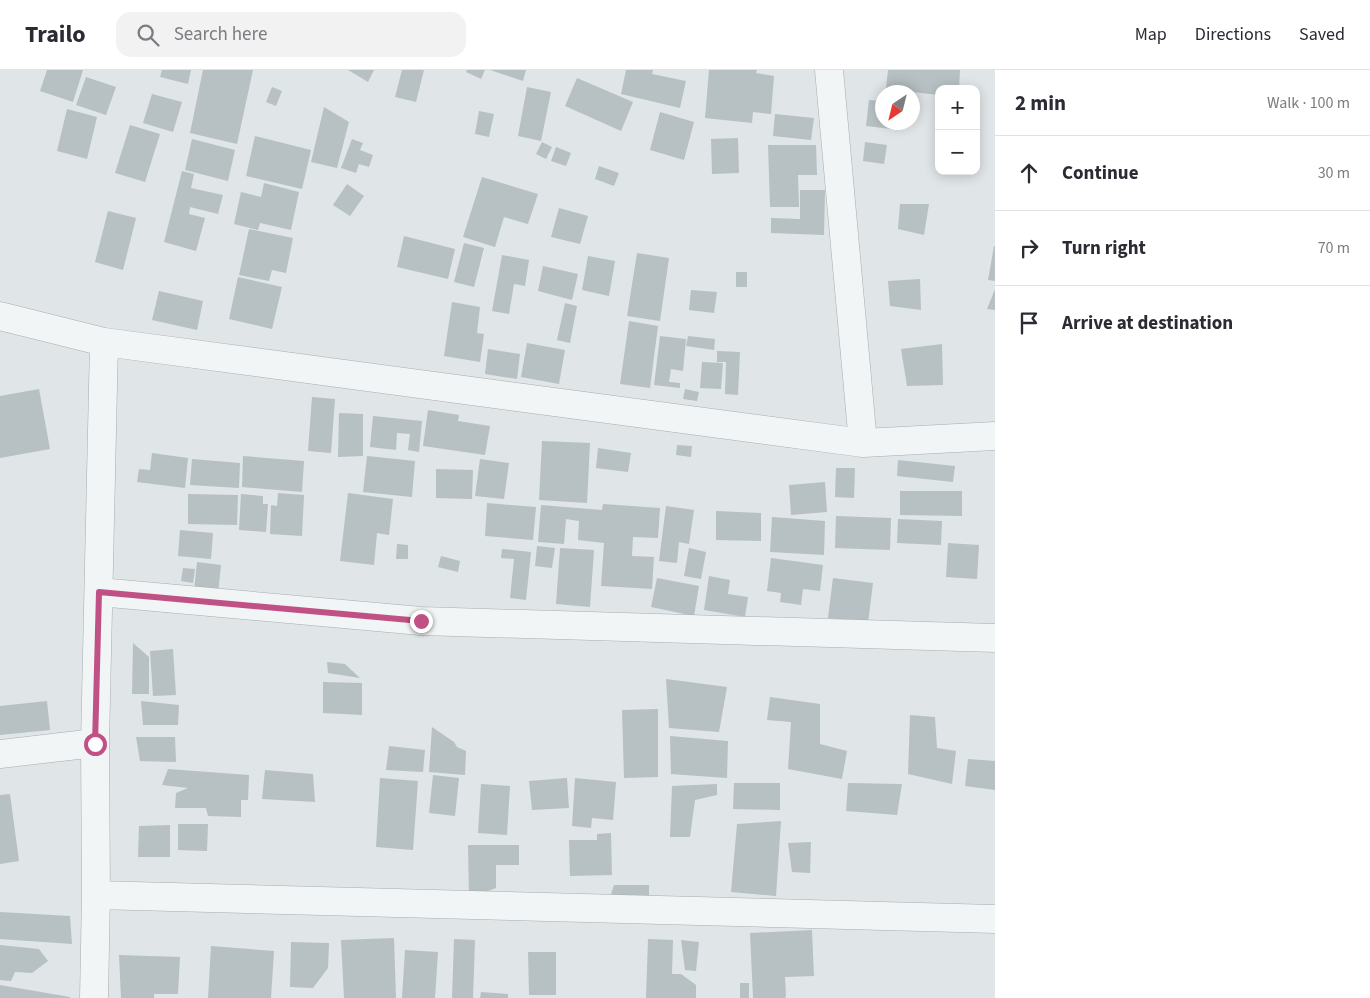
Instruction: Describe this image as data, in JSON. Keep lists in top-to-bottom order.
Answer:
{
  "north": "bottom left",
  "page": {
    "header": "Trailo",
    "search": "Search here",
    "nav": ["Map", "Directions", "Saved"],
    "heading": ["2 min", "Walk · 100 m"],
    "map_buttons": ["+", "−"],
    "list": [
      ["Continue", "30 m"],
      ["Turn right", "70 m"],
      "Arrive at destination"
    ]
  }
}
